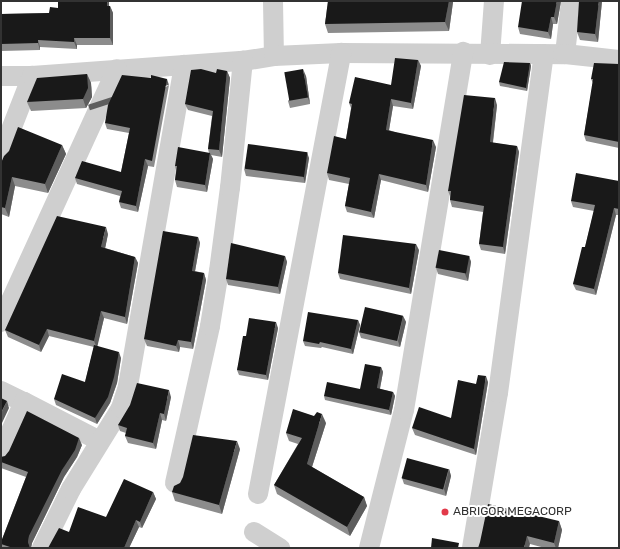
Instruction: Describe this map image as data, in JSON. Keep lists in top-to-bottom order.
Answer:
{
  "places": ["ABRIGOR MEGACORP"]
}
